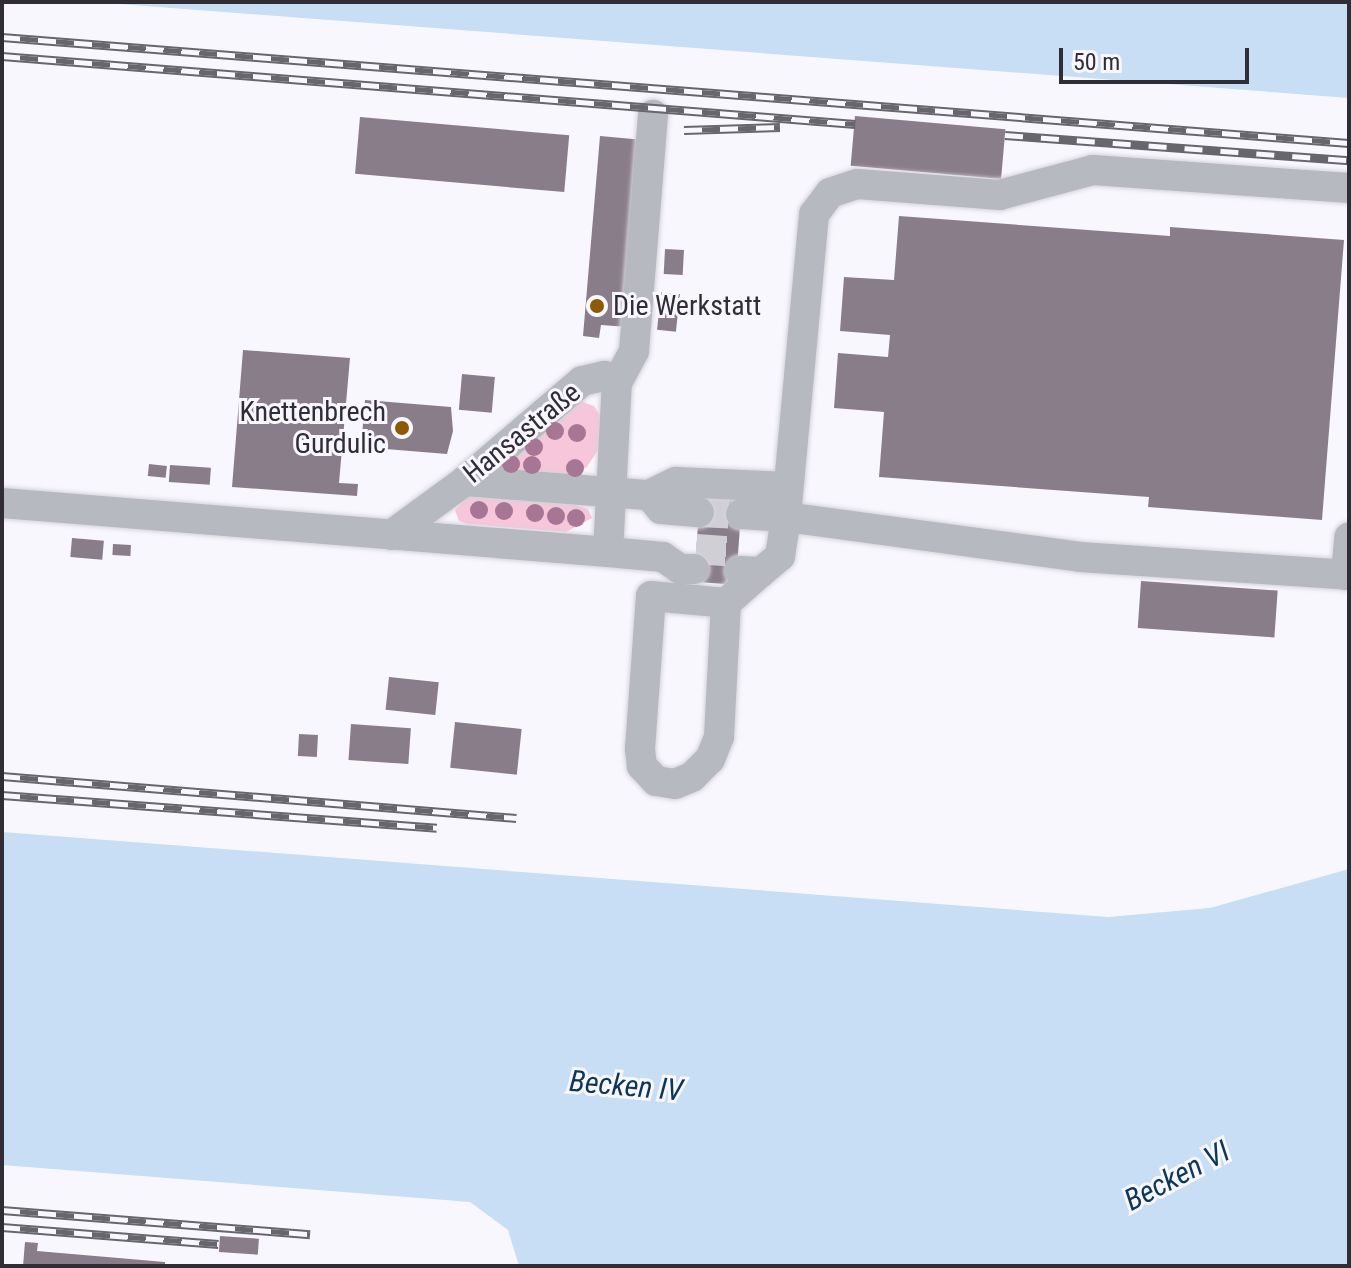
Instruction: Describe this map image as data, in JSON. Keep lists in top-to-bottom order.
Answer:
{
  "streets": {
    "street": ["Hansastraße"]
  },
  "water": ["Becken IV", "Becken VI"],
  "places": ["Die Werkstatt", "Knettenbrech Gurdulic"],
  "scale_bar": "50 m"
}
